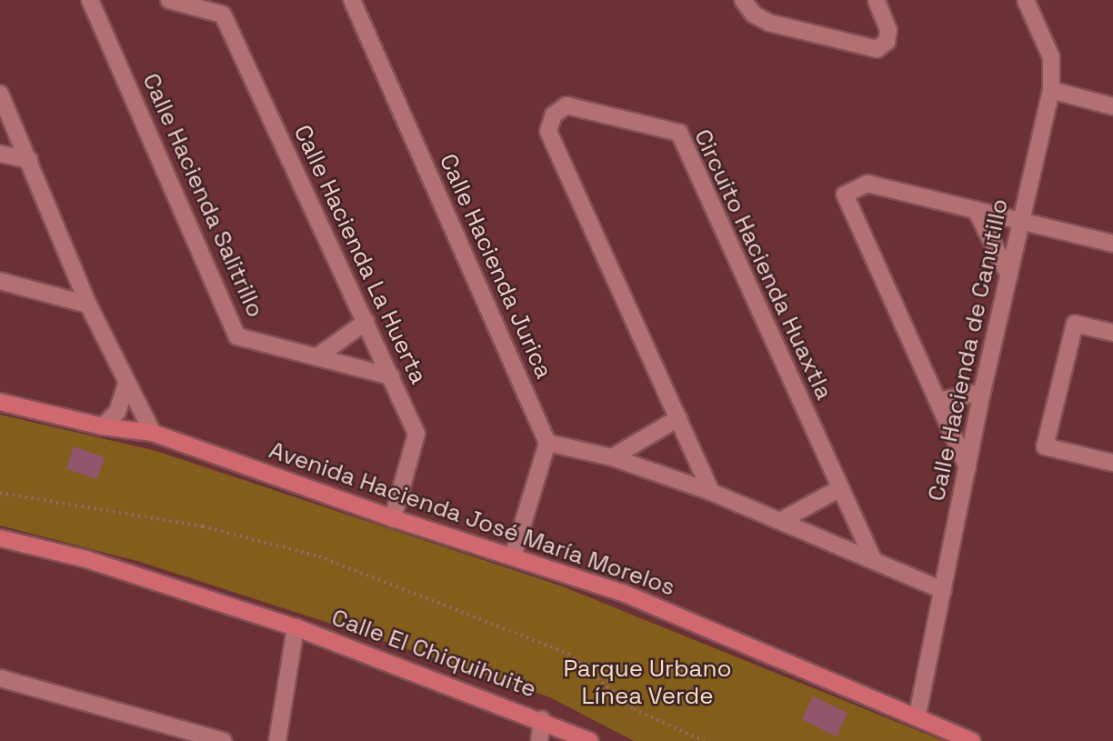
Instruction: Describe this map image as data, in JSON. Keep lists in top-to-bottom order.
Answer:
{
  "streets": {
    "main road": ["Avenida Hacienda José María Morelos", "Calle El Chiquihuite"],
    "street": [
      "Calle Hacienda Salitrillo",
      "Calle Hacienda La Huerta",
      "Circuito Hacienda Huaxtla",
      "Calle Hacienda Jurica",
      "Calle Hacienda de Canutillo"
    ]
  },
  "crossings": [
    ["Calle Hacienda Salitrillo", "Calle Hacienda La Huerta"],
    ["Calle Hacienda La Huerta", "Avenida Hacienda José María Morelos"],
    ["Calle Hacienda de Canutillo", "Avenida Hacienda José María Morelos"]
  ],
  "parks": ["Parque Urbano Línea Verde"]
}
